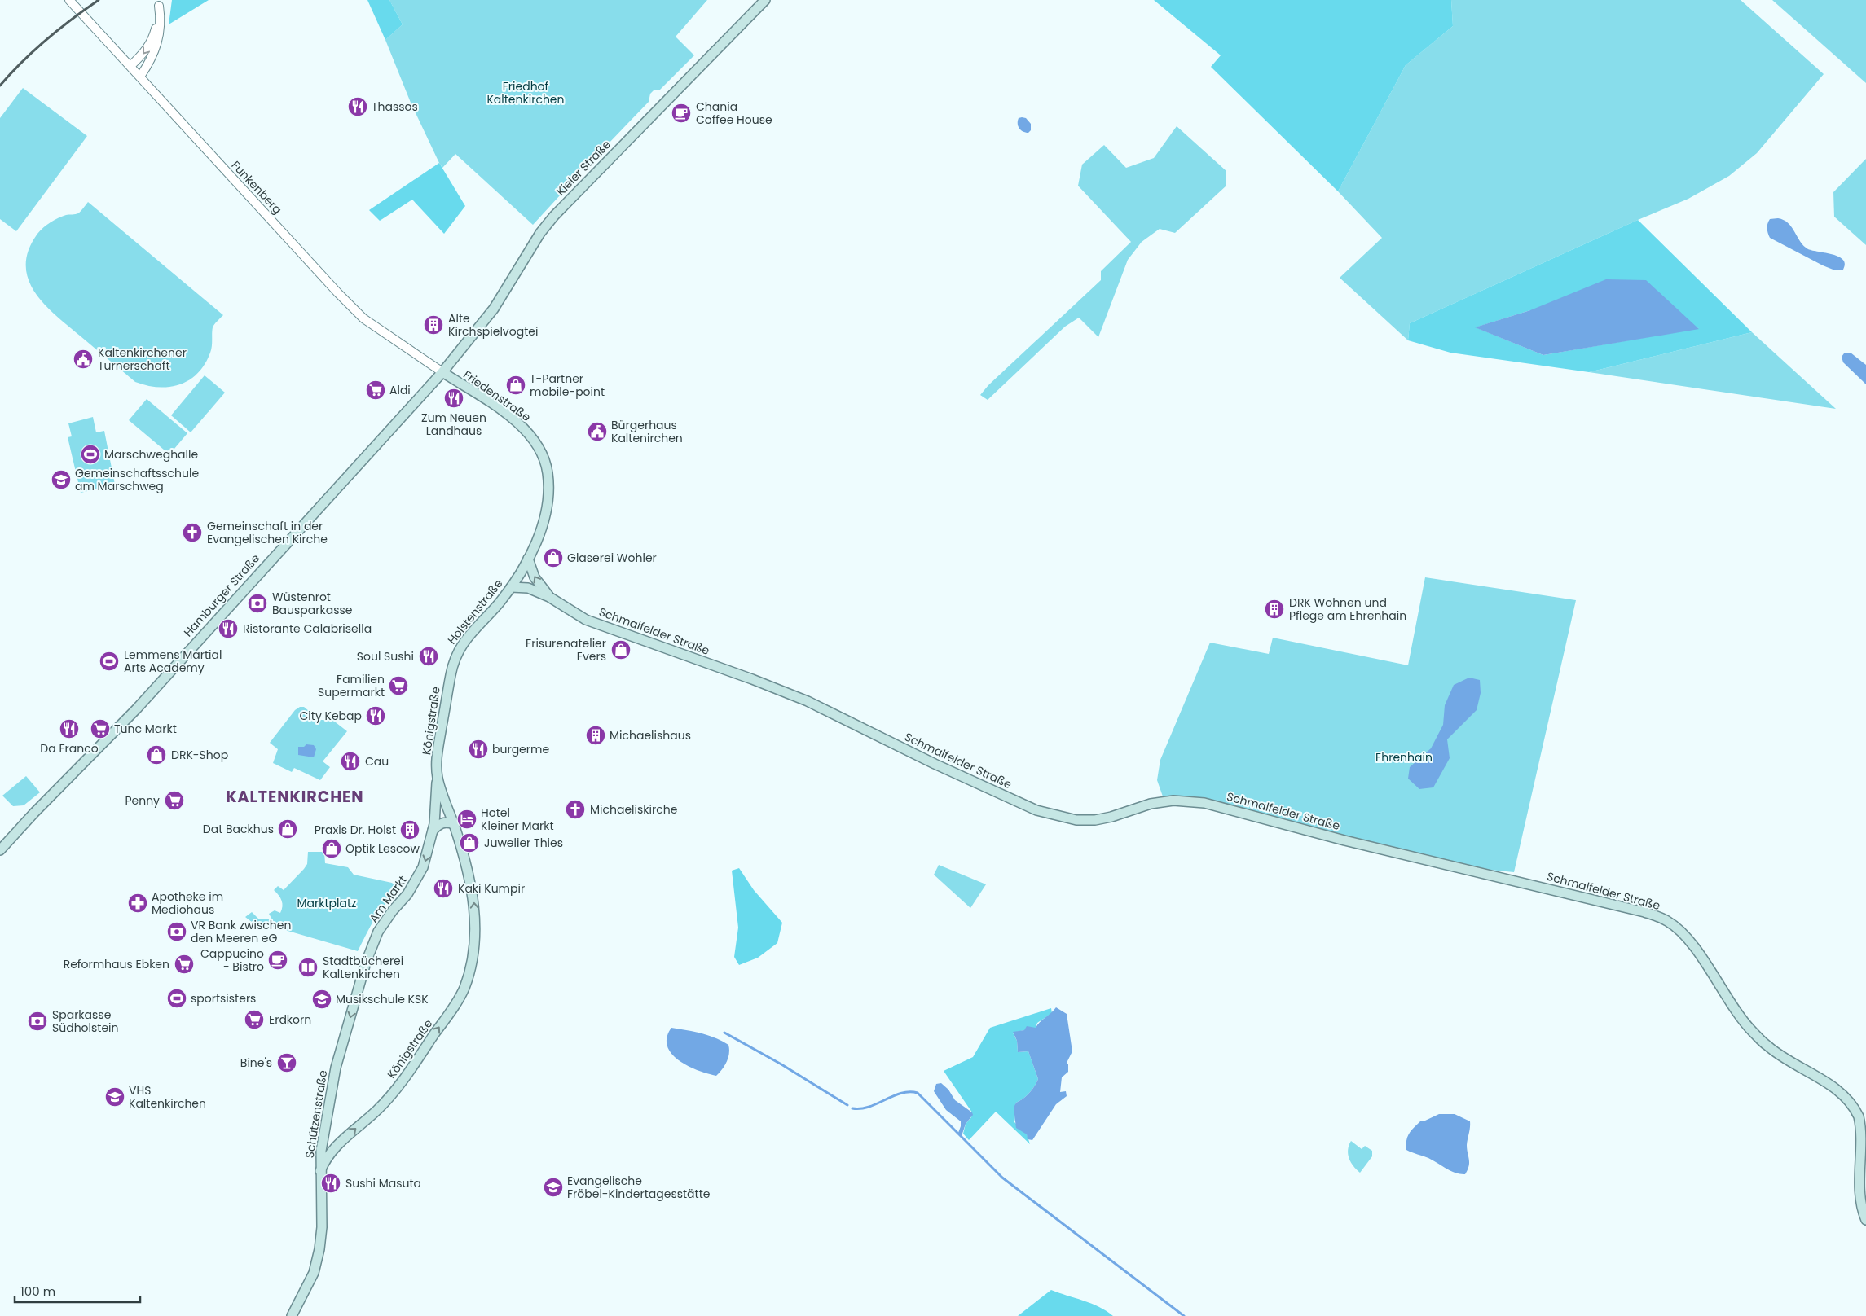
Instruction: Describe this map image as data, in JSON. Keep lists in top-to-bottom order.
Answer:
{
  "streets": {
    "main road": [
      "Kieler Straße",
      "Friedenstraße",
      "Hamburger Straße",
      "Holstenstraße",
      "Schmalfelder Straße",
      "Königstraße",
      "Am Markt",
      "Schützenstraße"
    ],
    "street": ["Funkenberg"]
  },
  "crossings": [
    ["Kieler Straße", "Funkenberg"],
    ["Kieler Straße", "Friedenstraße"],
    ["Kieler Straße", "Hamburger Straße"],
    ["Funkenberg", "Friedenstraße"],
    ["Funkenberg", "Hamburger Straße"],
    ["Friedenstraße", "Hamburger Straße"],
    ["Friedenstraße", "Holstenstraße"],
    ["Friedenstraße", "Schmalfelder Straße"],
    ["Holstenstraße", "Schmalfelder Straße"],
    ["Holstenstraße", "Königstraße"],
    ["Königstraße", "Am Markt"],
    ["Königstraße", "Schützenstraße"],
    ["Am Markt", "Schützenstraße"]
  ],
  "one_way": ["Königstraße", "Am Markt", "Schützenstraße"],
  "districts": ["KALTENKIRCHEN"],
  "parks": ["Friedhof Kaltenkirchen", "Ehrenhain", "Marktplatz"],
  "places": {
    "restaurant": [
      "Thassos",
      "Zum Neuen Landhaus",
      "Ristorante Calabrisella",
      "Soul Sushi",
      "City Kebap",
      "Da Franco",
      "burgerme",
      "Cau",
      "Kaki Kumpir",
      "Sushi Masuta"
    ],
    "cafe": ["Chania Coffee House", "Cappucino - Bistro"],
    "building": [
      "Alte Kirchspielvogtei",
      "DRK Wohnen und Pflege am Ehrenhain",
      "Michaelishaus",
      "Praxis Dr. Holst"
    ],
    "public building": ["Kaltenkirchener Turnerschaft", "Bürgerhaus Kaltenirchen"],
    "shop": [
      "T-Partner mobile-point",
      "Glaserei Wohler",
      "Frisurenatelier Evers",
      "DRK-Shop",
      "Dat Backhus",
      "Juwelier Thies",
      "Optik Lescow"
    ],
    "supermarket": [
      "Aldi",
      "Familien Supermarkt",
      "Tunc Markt",
      "Penny",
      "Reformhaus Ebken",
      "Erdkorn"
    ],
    "sports": ["Marschweghalle", "Lemmens Martial Arts Academy", "sportsisters"],
    "school or university": [
      "Gemeinschaftsschule am Marschweg",
      "Musikschule KSK",
      "VHS Kaltenkirchen",
      "Evangelische Fröbel-Kindertagesstätte"
    ],
    "church": ["Gemeinschaft in der Evangelischen Kirche", "Michaeliskirche"],
    "bank": ["Wüstenrot Bausparkasse", "VR Bank zwischen den Meeren eG", "Sparkasse Südholstein"],
    "hotel": ["Hotel Kleiner Markt"],
    "pharmacy": ["Apotheke im Mediohaus"],
    "library": ["Stadtbücherei Kaltenkirchen"],
    "bar": ["Bine's"]
  },
  "scale_bar": "100 m"
}
